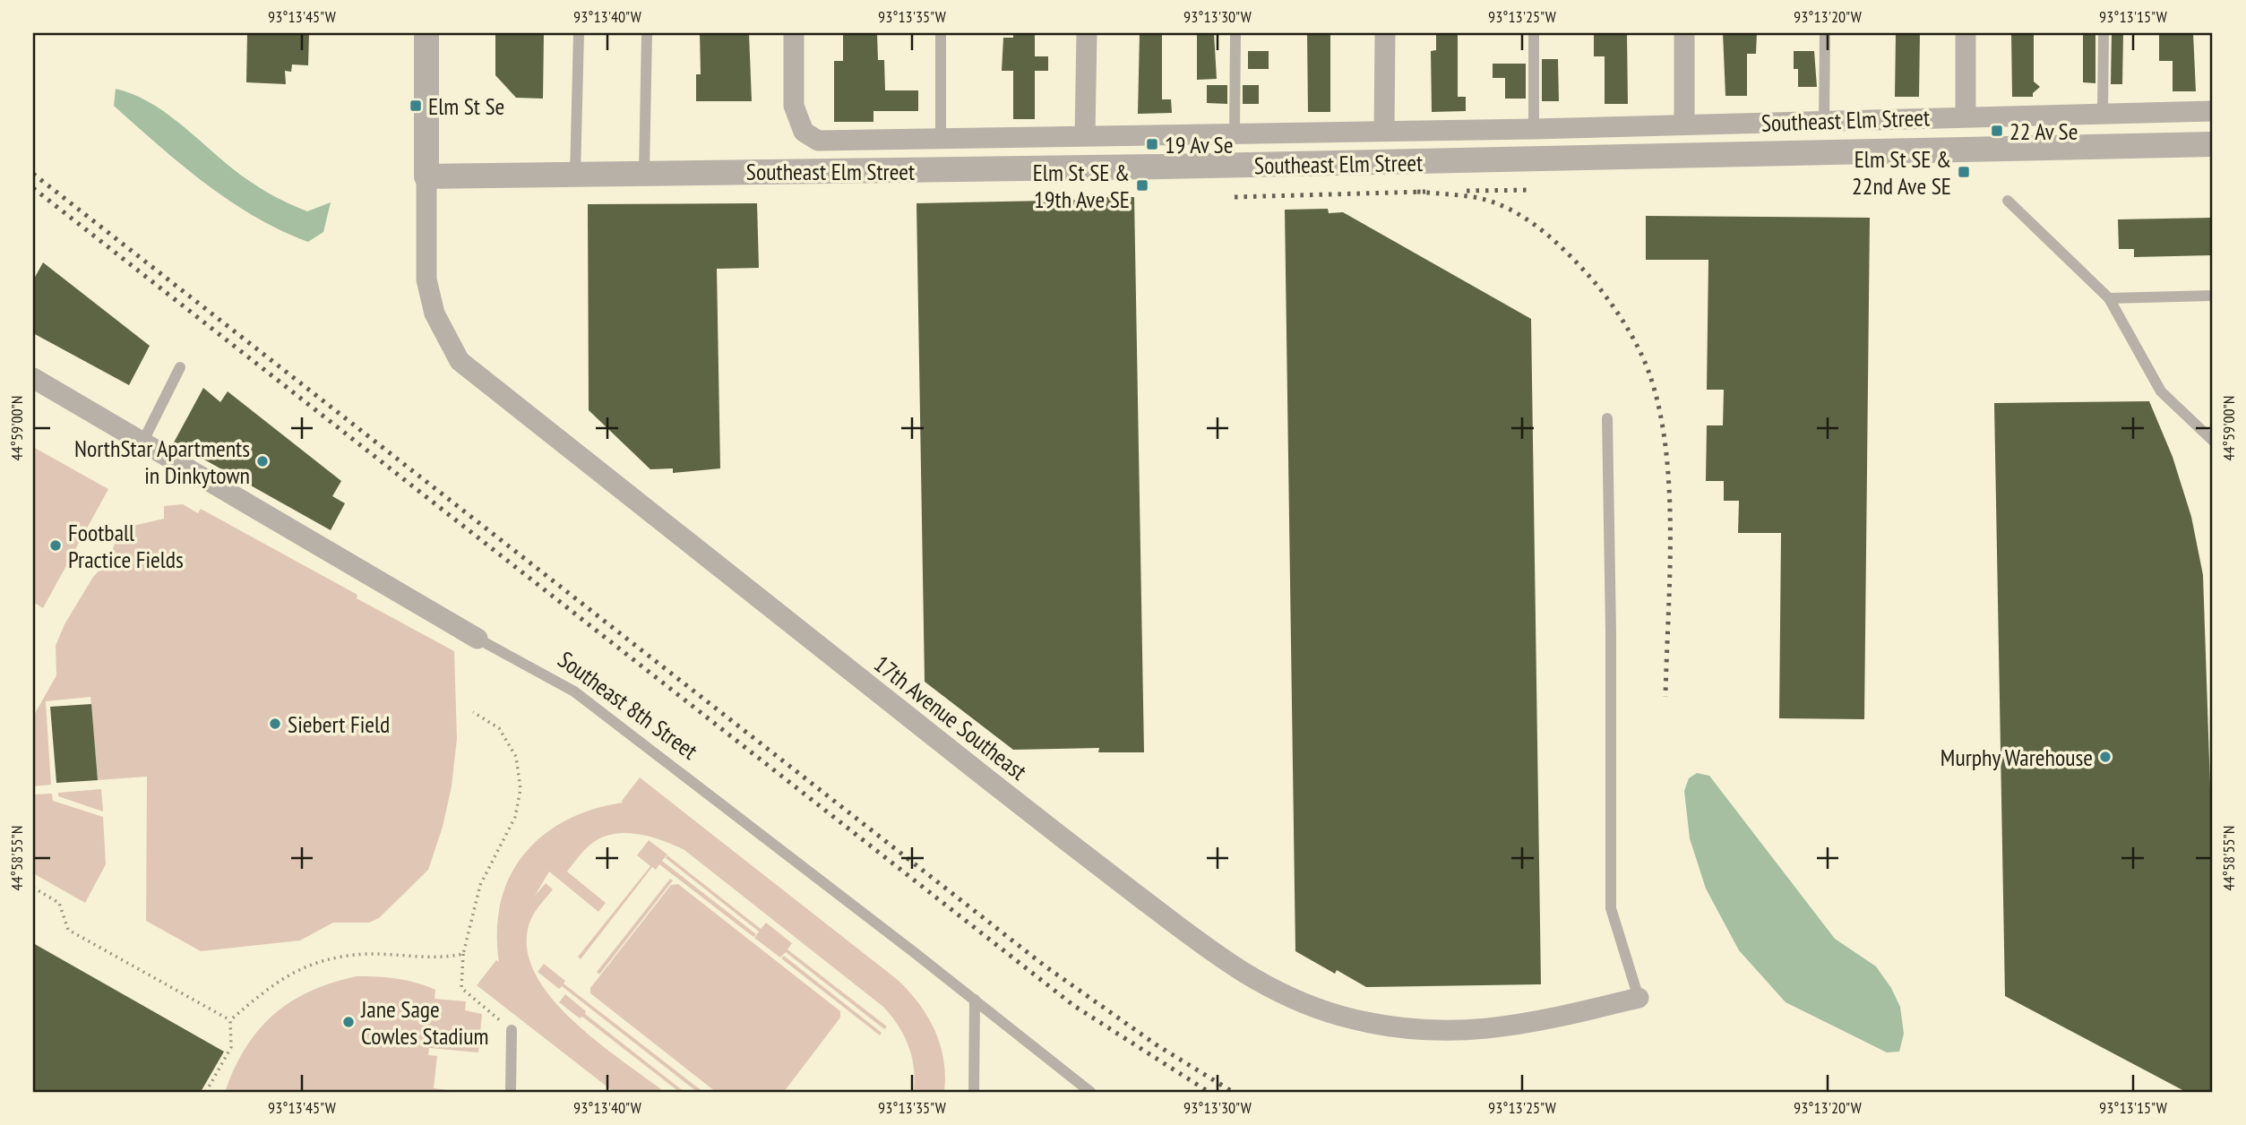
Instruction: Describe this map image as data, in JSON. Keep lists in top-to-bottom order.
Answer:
{
  "streets": {
    "street": ["Southeast Elm Street", "Southeast 8th Street", "17th Avenue Southeast"]
  },
  "crossings": [
    ["Southeast Elm Street", "17th Avenue Southeast"]
  ],
  "places": {
    "transit": [
      "Elm St Se",
      "22 Av Se",
      "19 Av Se",
      "Elm St SE & 22nd Ave SE",
      "Elm St SE & 19th Ave SE"
    ],
    "other": [
      "NorthStar Apartments in Dinkytown",
      "Football Practice Fields",
      "Siebert Field",
      "Murphy Warehouse",
      "Jane Sage Cowles Stadium"
    ]
  },
  "coordinates": [
    "93°13'45\"W",
    "93°13'40\"W",
    "93°13'35\"W",
    "93°13'30\"W",
    "93°13'25\"W",
    "93°13'20\"W",
    "93°13'15\"W",
    "44°59'00\"N",
    "44°58'55\"N"
  ]
}
